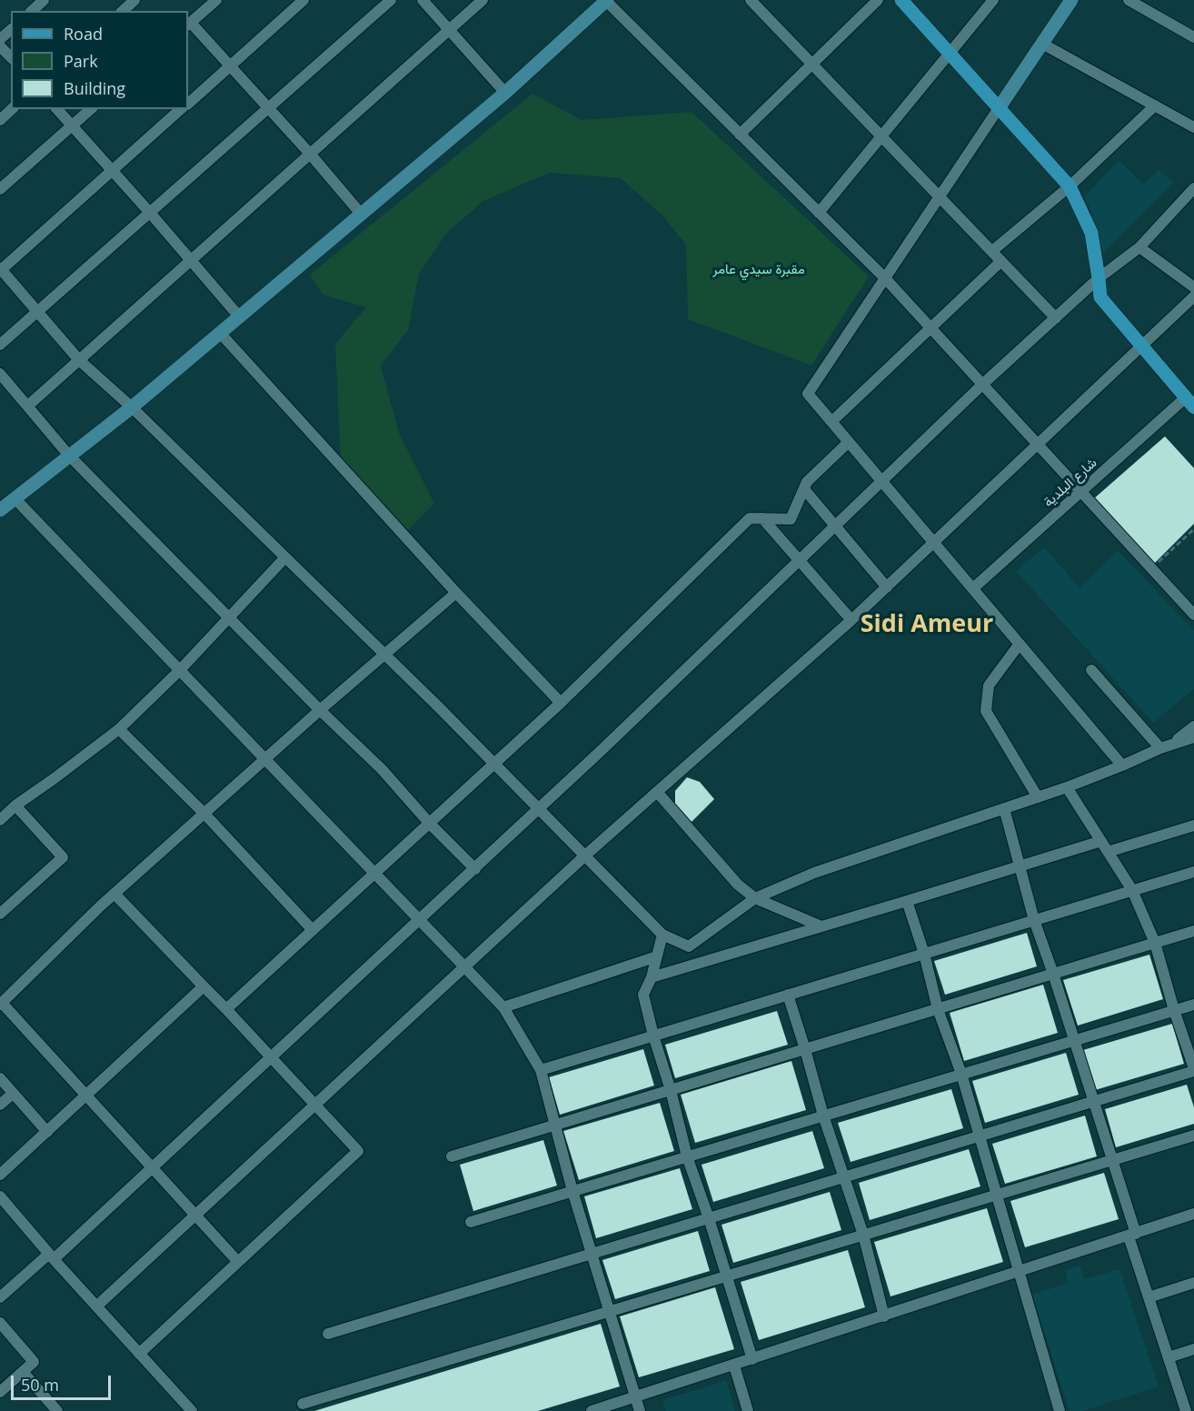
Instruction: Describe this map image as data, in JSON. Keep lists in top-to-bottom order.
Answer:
{
  "streets": {
    "street": ["شارع البلدية"]
  },
  "districts": ["Sidi Ameur"],
  "parks": ["مقبرة سيدي عامر"],
  "legend": ["Road", "Park", "Building"],
  "scale_bar": "50 m"
}
